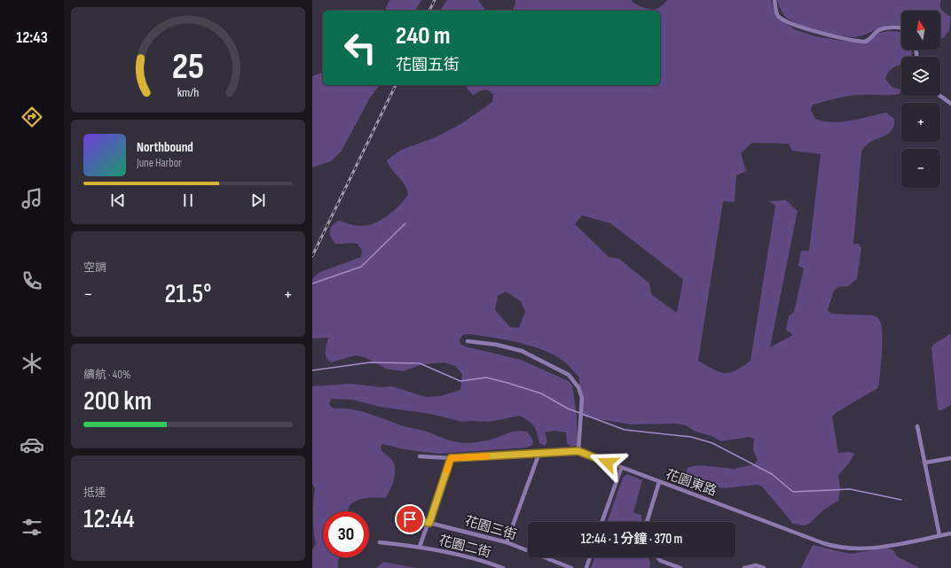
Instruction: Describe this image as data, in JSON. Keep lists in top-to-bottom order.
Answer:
{
  "streets": {
    "street": ["花園東路", "花園三街", "花園二街"]
  },
  "north": "top",
  "page": {
    "tabs": "12:43",
    "map_buttons": ["+", "−"],
    "turn": ["240 m", "花園五街"],
    "song": ["Northbound", "June Harbor"],
    "tile": [
      "空調",
      ["續航 · 40%", "200 km"],
      ["抵達", "12:44"]
    ],
    "heat": ["−", "21.5°", "+"],
    "limit": "30",
    "trip": "12:44 · 1 分鐘 · 370 m",
    "gauge": ["25", "km/h"]
  }
}
